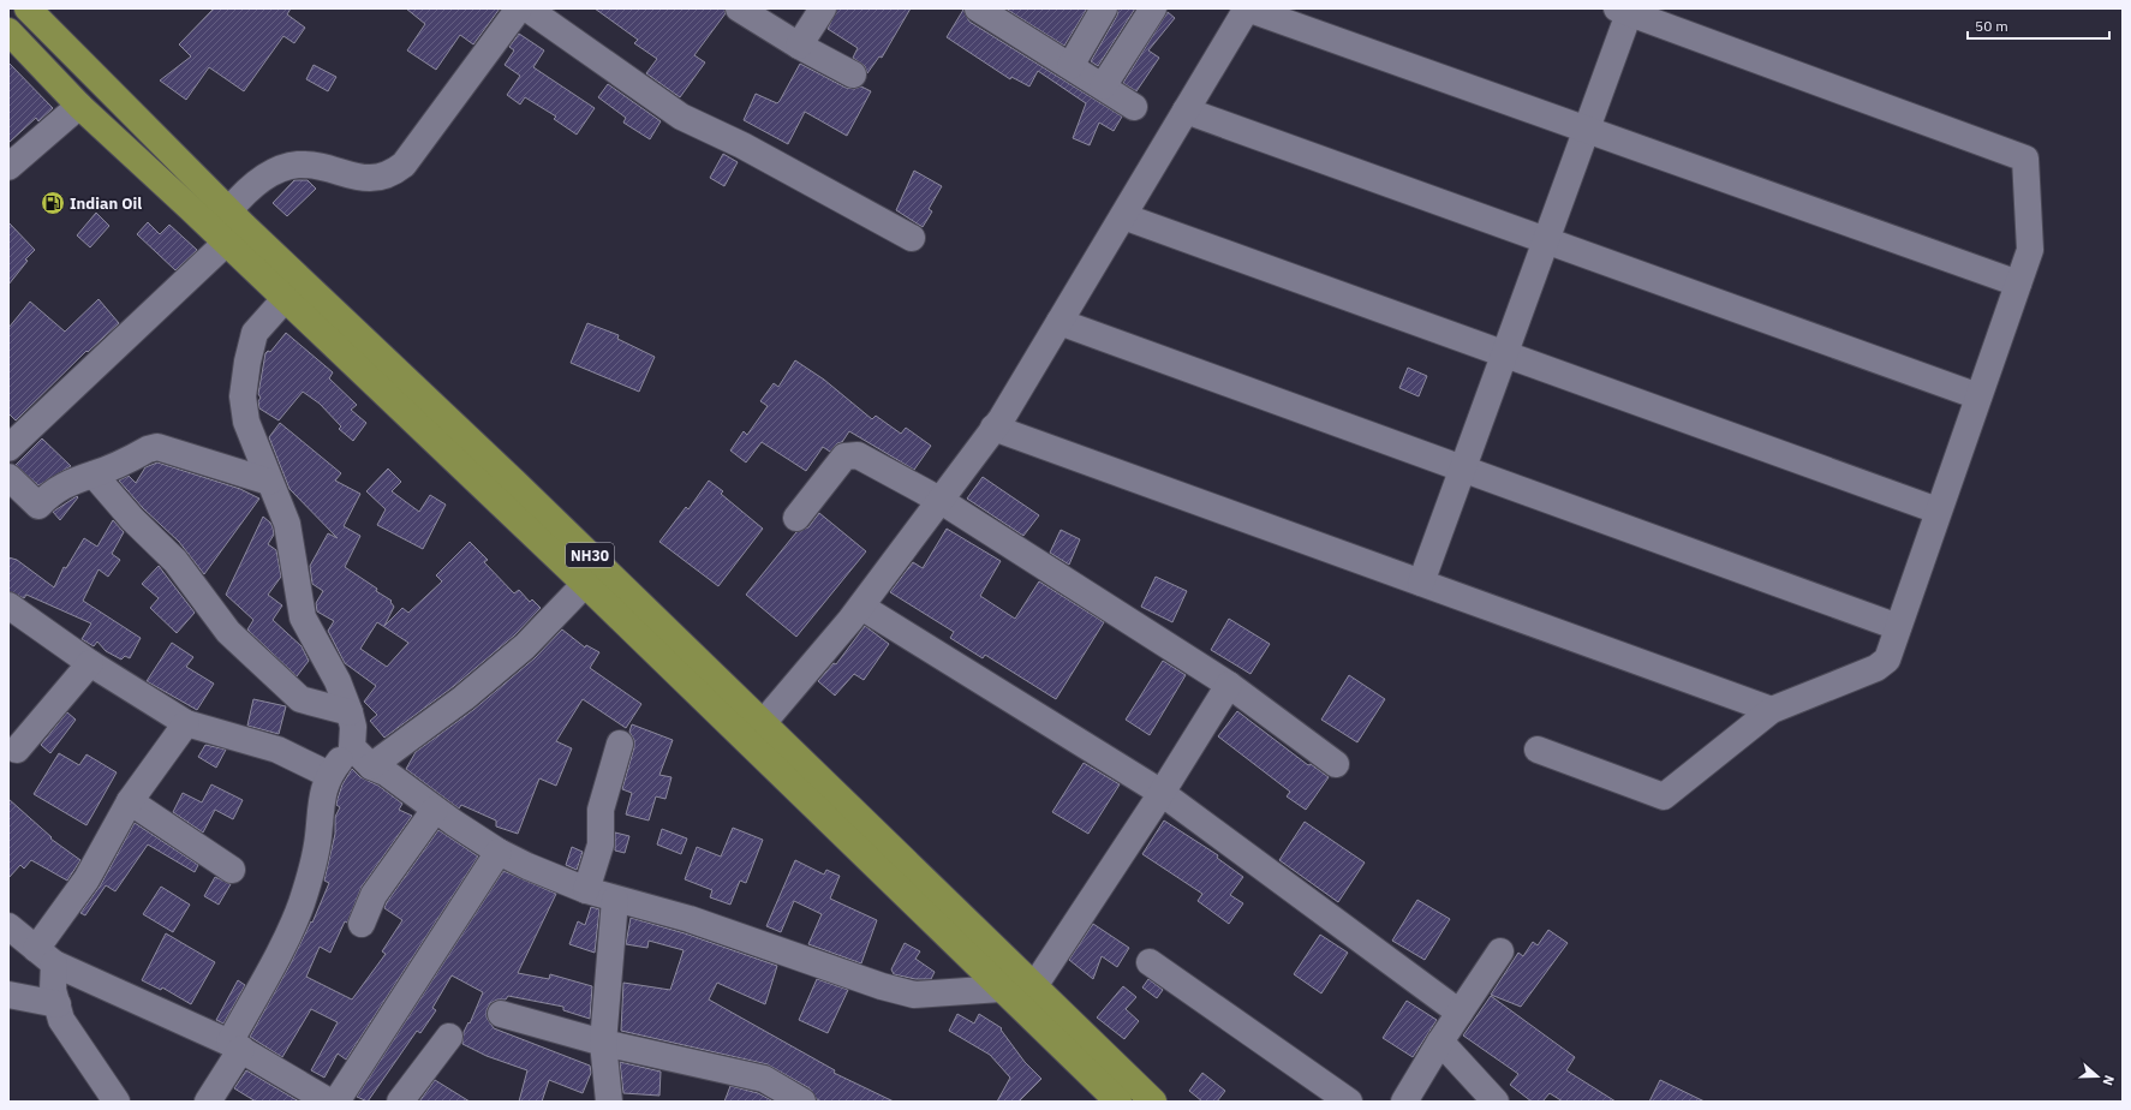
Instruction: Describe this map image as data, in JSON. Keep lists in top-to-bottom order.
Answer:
{
  "streets": {
    "highway": ["NH30"]
  },
  "places": {
    "fuel station": ["Indian Oil"]
  },
  "scale_bar": "50 m",
  "north": "right"
}
